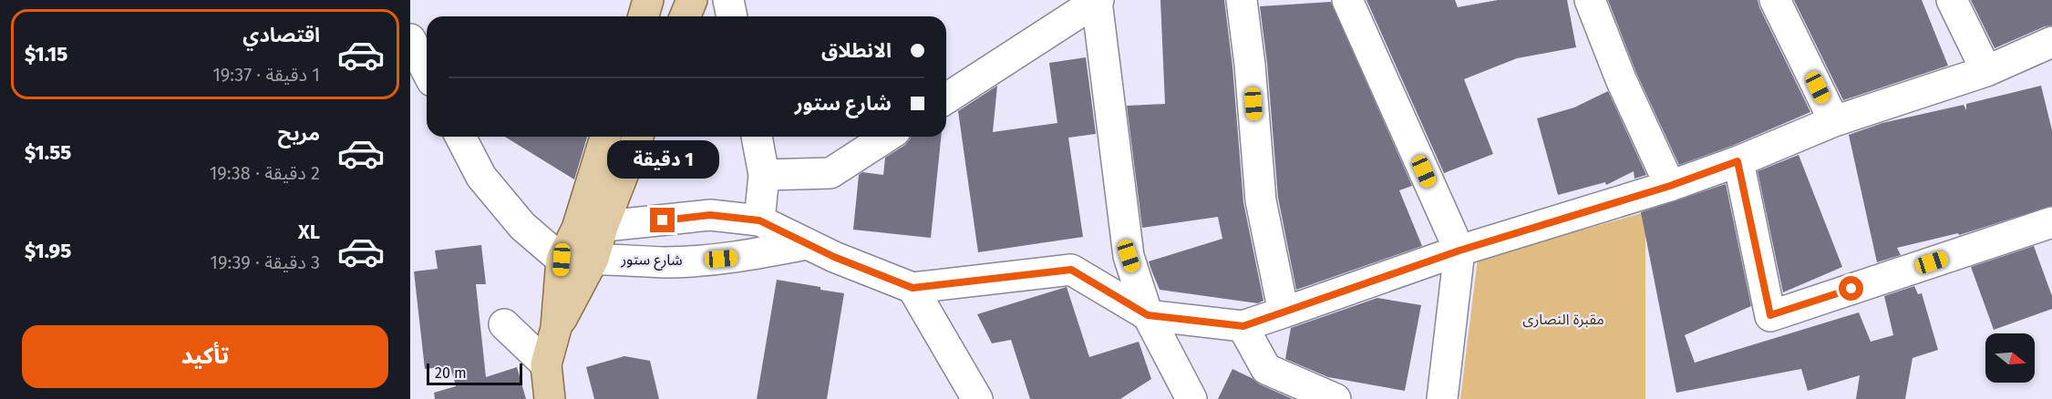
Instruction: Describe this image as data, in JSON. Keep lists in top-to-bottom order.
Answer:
{
  "streets": {
    "street": ["شارع ستور"]
  },
  "parks": ["مقبرة النصارى"],
  "scale_bar": "20 m",
  "north": "right",
  "page": {
    "list": [
      {
        "name": "اقتصادي",
        "note": "1 دقيقة · 19:37",
        "value": "$1.15"
      },
      {
        "name": "مريح",
        "note": "2 دقيقة · 19:38",
        "value": "$1.55"
      },
      {
        "name": "XL",
        "note": "3 دقيقة · 19:39",
        "value": "$1.95"
      }
    ],
    "banner": ["الانطلاق", "شارع ستور"],
    "bubble": "1 دقيقة",
    "buttons": "تأكيد",
    "scale": "20 m"
  }
}
